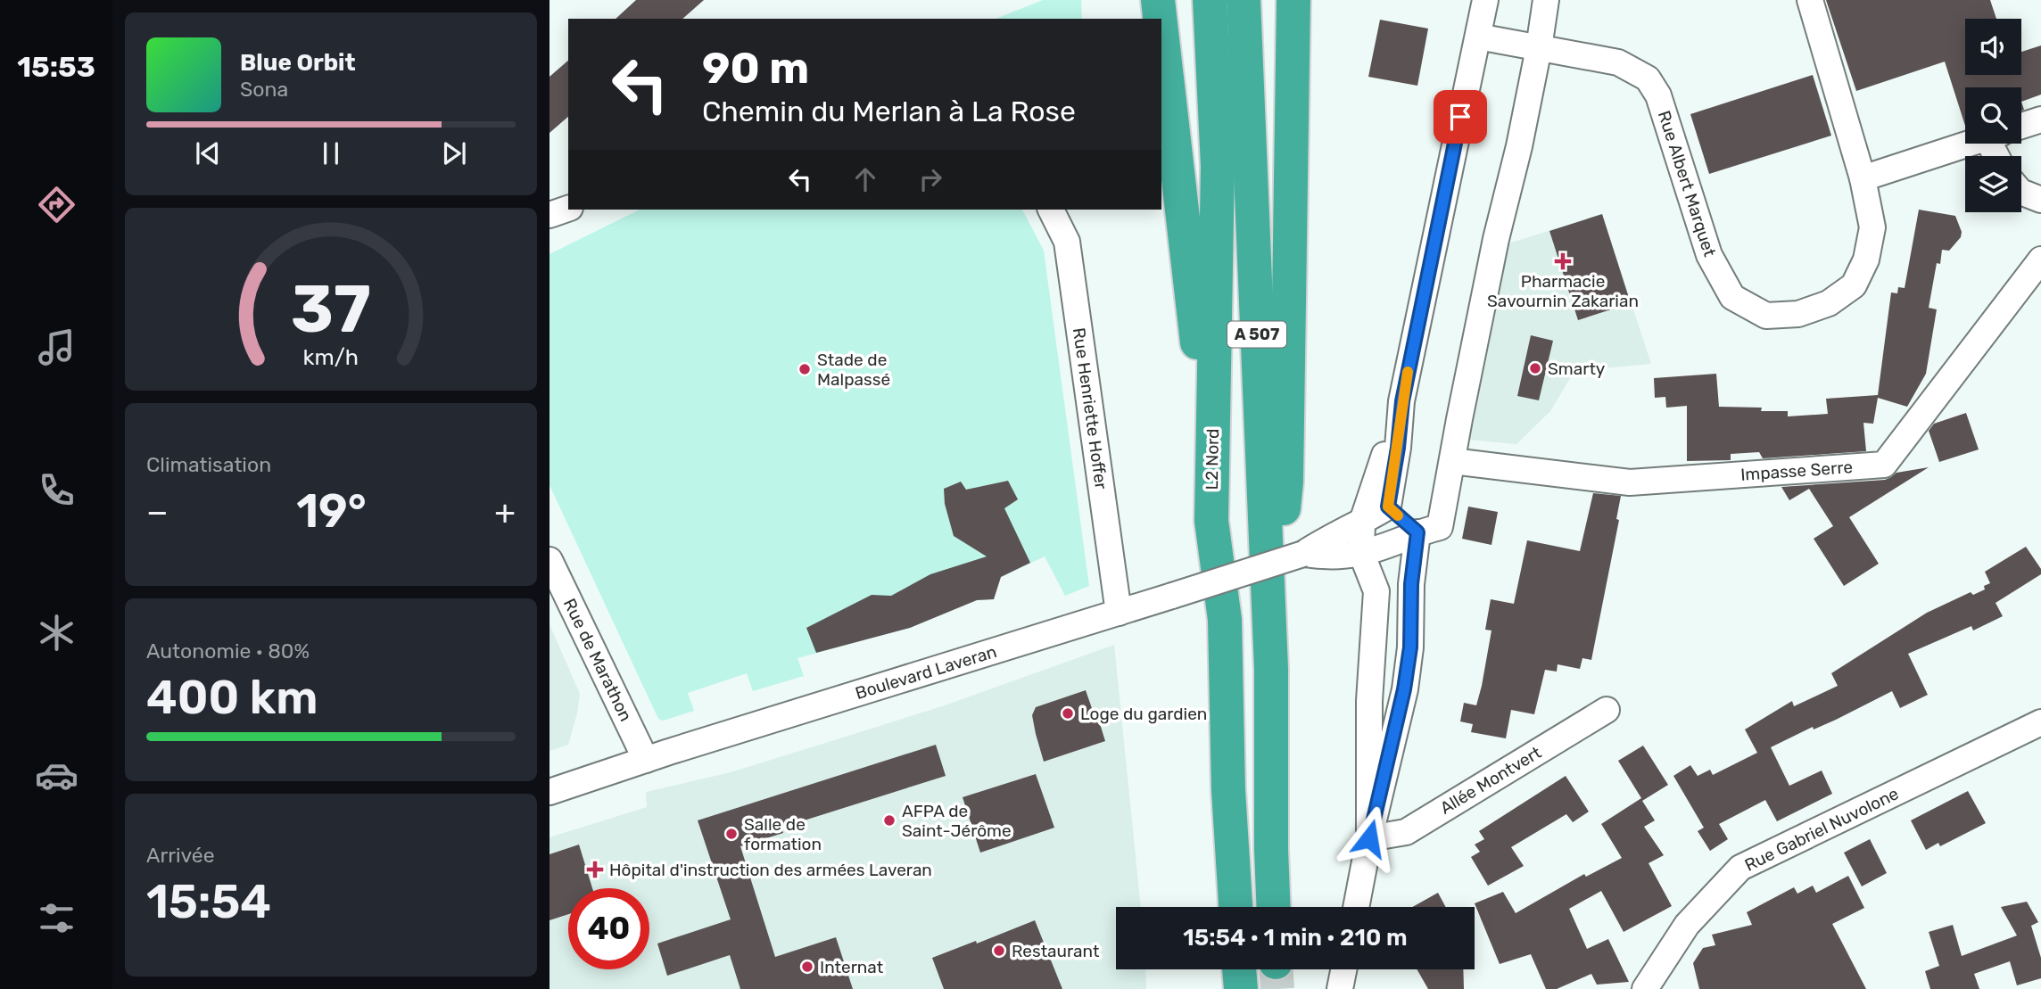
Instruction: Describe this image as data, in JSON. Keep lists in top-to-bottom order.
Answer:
{
  "streets": {
    "highway": ["A 507", "L2 Nord"],
    "street": [
      "Rue Albert Marquet",
      "Rue Henriette Hoffer",
      "Impasse Serre",
      "Rue de Marathon",
      "Boulevard Laveran",
      "Allée Montvert",
      "Rue Gabriel Nuvolone"
    ]
  },
  "crossings": [
    ["Rue Henriette Hoffer", "Boulevard Laveran"],
    ["Impasse Serre", "Boulevard Laveran"],
    ["Rue de Marathon", "Boulevard Laveran"]
  ],
  "places": {
    "health": ["Pharmacie Savournin Zakarian", "Hôpital d'instruction des armées Laveran"],
    "other": [
      "Smarty",
      "Stade de Malpassé",
      "Loge du gardien",
      "AFPA de Saint-Jérôme",
      "Salle de formation",
      "Restaurant",
      "Internat"
    ]
  },
  "page": {
    "tabs": "15:53",
    "turn": ["90 m", "Chemin du Merlan à La Rose"],
    "song": ["Blue Orbit", "Sona"],
    "tile": [
      "Climatisation",
      ["Autonomie · 80%", "400 km"],
      ["Arrivée", "15:54"]
    ],
    "heat": ["−", "19°", "+"],
    "limit": "40",
    "trip": "15:54 · 1 min · 210 m",
    "gauge": ["37", "km/h"]
  }
}
